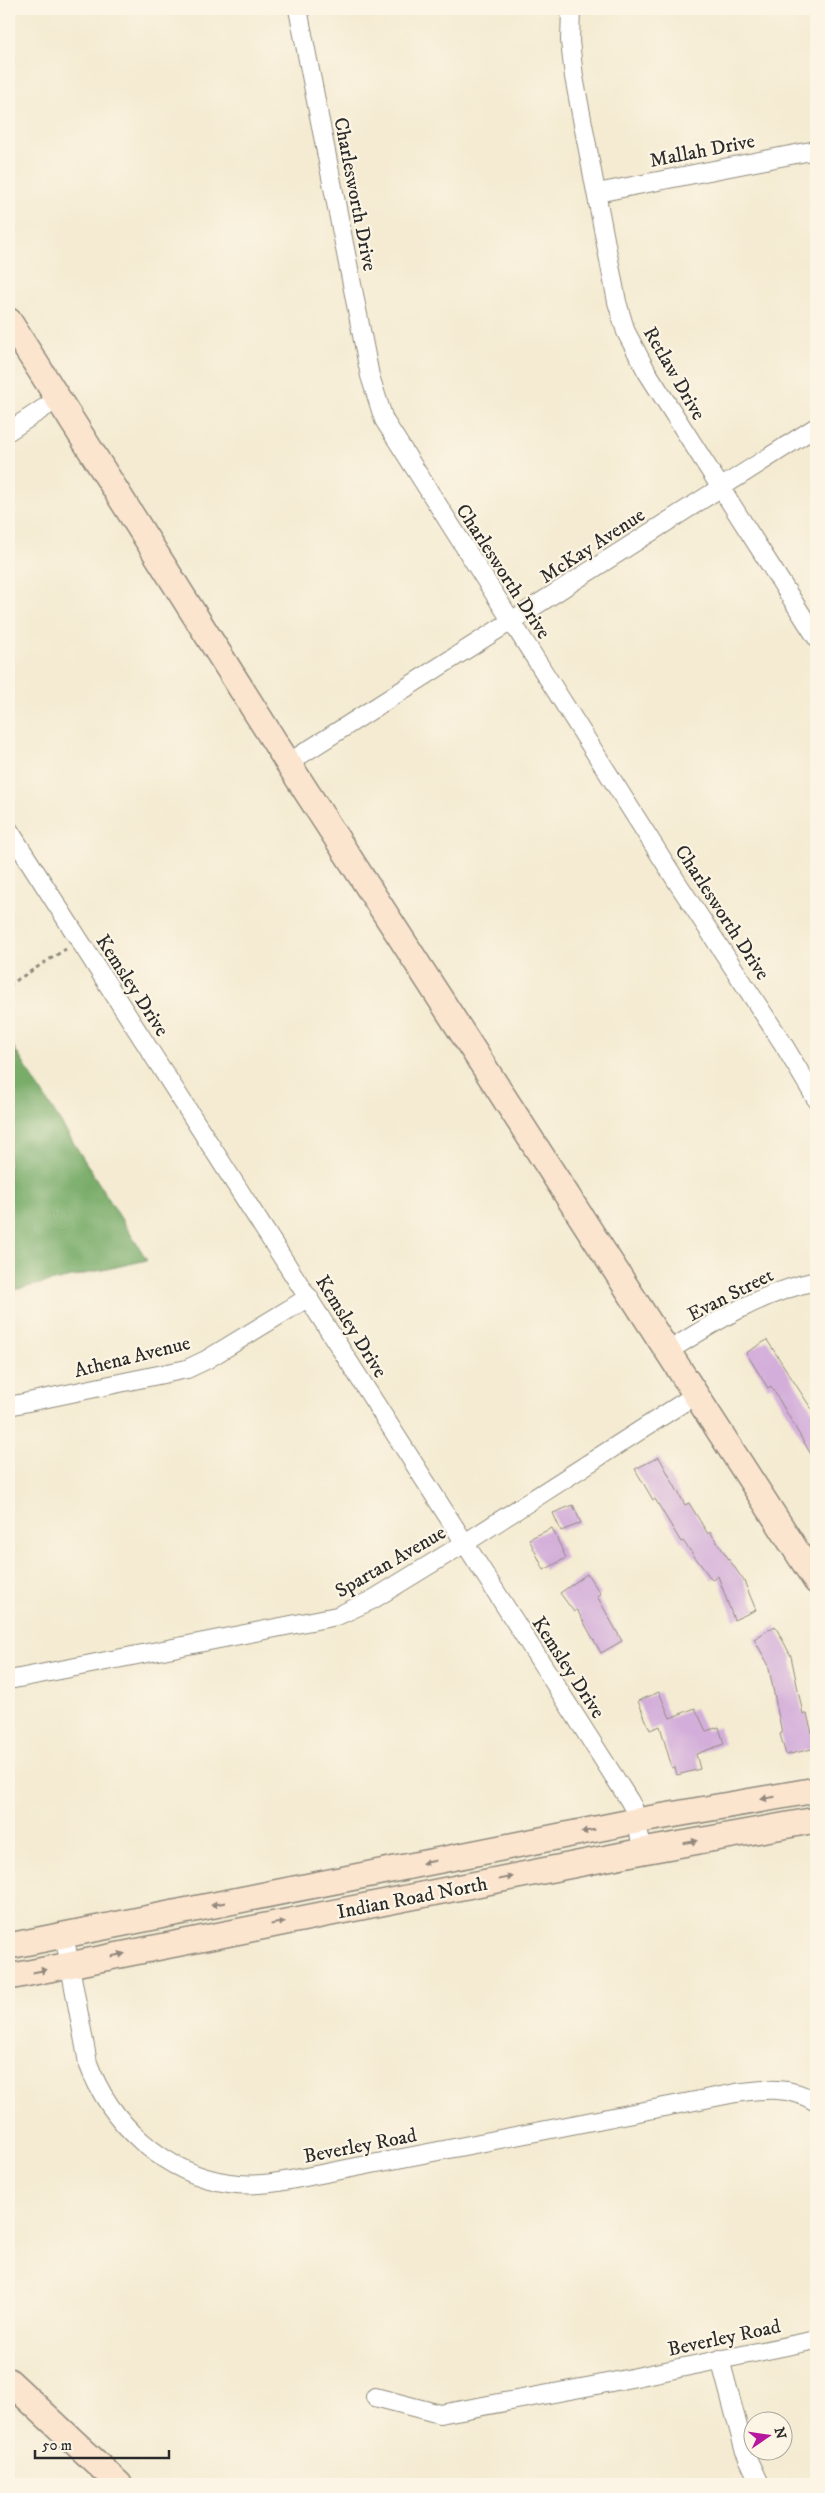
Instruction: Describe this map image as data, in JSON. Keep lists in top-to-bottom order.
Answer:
{
  "streets": {
    "main road": ["Indian Road North"],
    "street": [
      "Mallah Drive",
      "Charlesworth Drive",
      "Retlaw Drive",
      "McKay Avenue",
      "Kemsley Drive",
      "Evan Street",
      "Athena Avenue",
      "Spartan Avenue",
      "Beverley Road"
    ]
  },
  "crossings": [
    ["Mallah Drive", "Retlaw Drive"],
    ["Charlesworth Drive", "McKay Avenue"],
    ["Retlaw Drive", "McKay Avenue"],
    ["Kemsley Drive", "Athena Avenue"],
    ["Kemsley Drive", "Spartan Avenue"],
    ["Kemsley Drive", "Indian Road North"],
    ["Indian Road North", "Beverley Road"]
  ],
  "scale_bar": "50 m",
  "north": "right"
}
